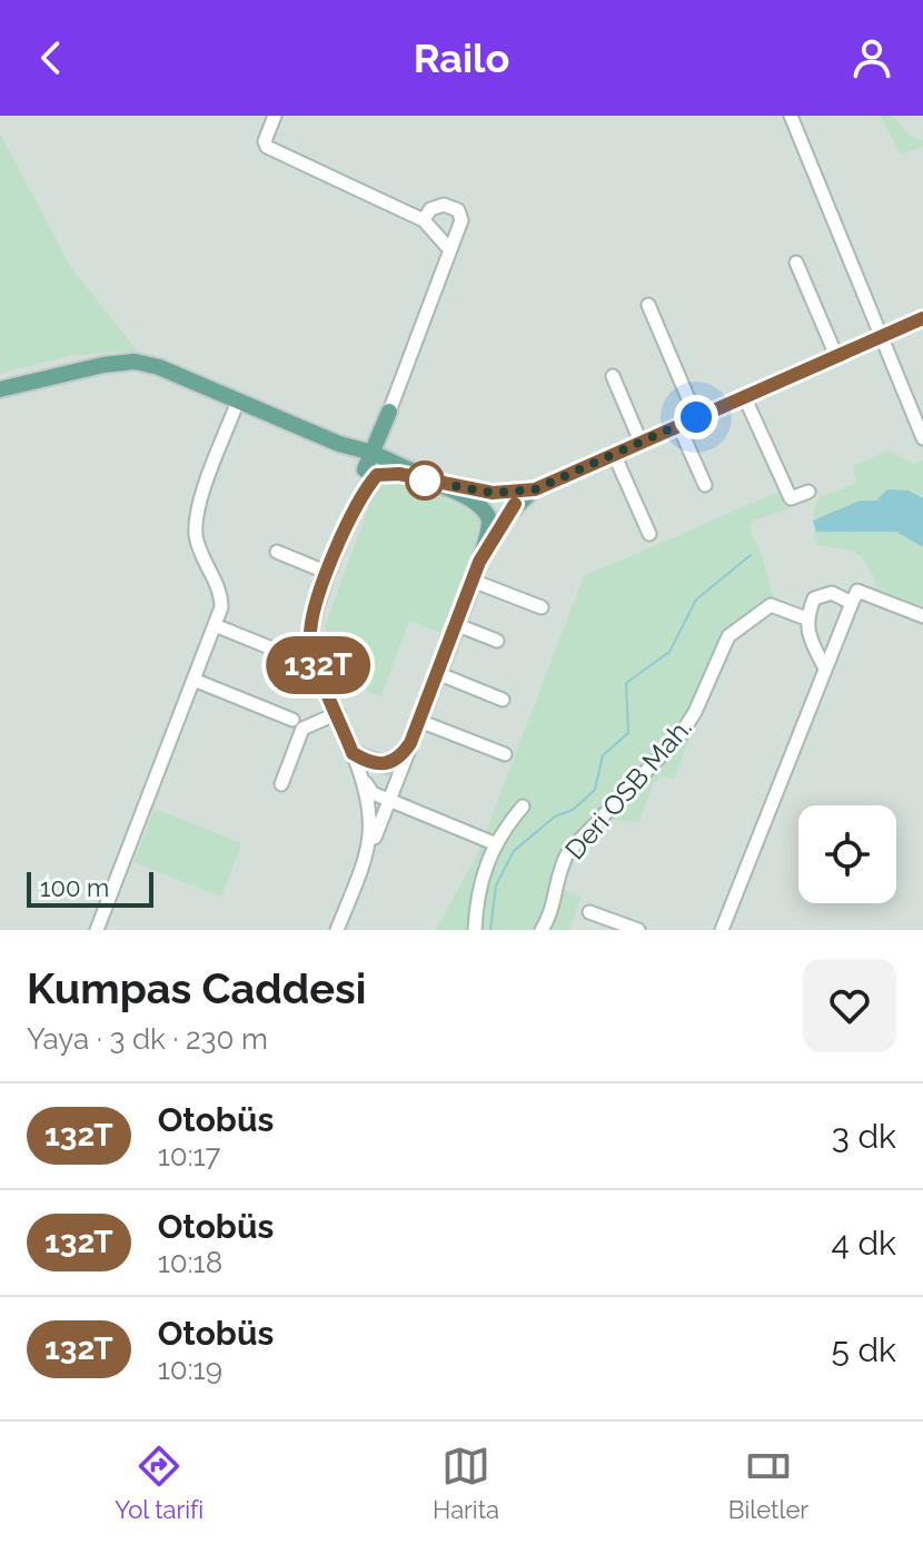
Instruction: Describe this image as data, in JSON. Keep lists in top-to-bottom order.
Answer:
{
  "streets": {
    "street": ["Deri OSB Mah."]
  },
  "lines": ["bus line 132T"],
  "scale_bar": "100 m",
  "page": {
    "header": "Railo",
    "on_map": "132T",
    "scale": "100 m",
    "heading": ["Kumpas Caddesi", "Yaya · 3 dk · 230 m"],
    "list": [
      {
        "mark": "132T",
        "name": "Otobüs",
        "note": "10:17",
        "value": "3 dk"
      },
      {
        "mark": "132T",
        "name": "Otobüs",
        "note": "10:18",
        "value": "4 dk"
      },
      {
        "mark": "132T",
        "name": "Otobüs",
        "note": "10:19",
        "value": "5 dk"
      }
    ],
    "tabs": ["Yol tarifi", "Harita", "Biletler"]
  }
}
